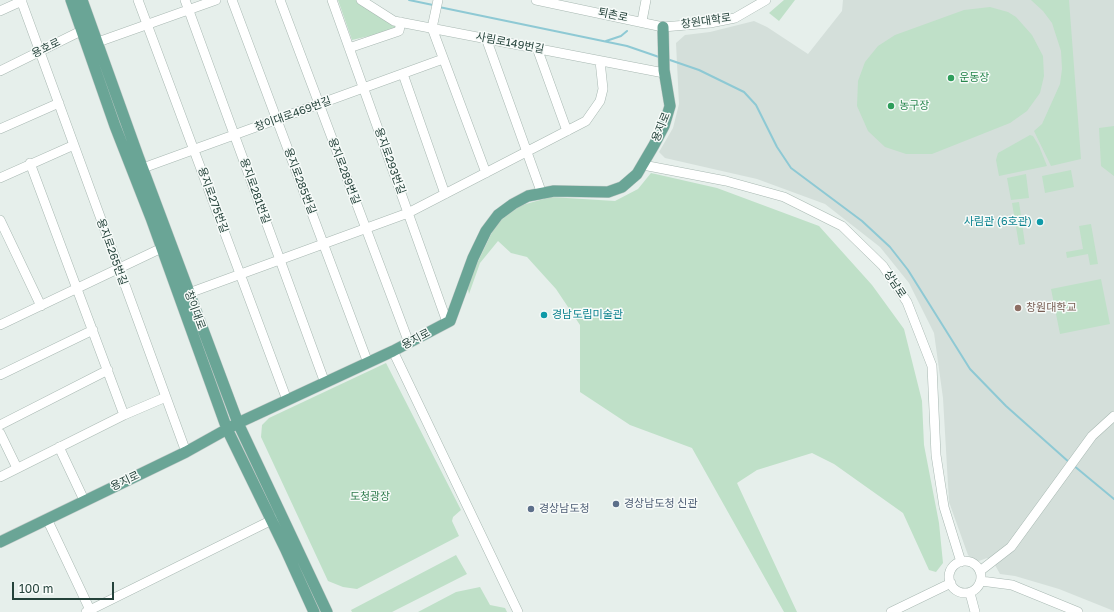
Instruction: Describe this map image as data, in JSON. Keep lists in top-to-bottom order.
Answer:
{
  "streets": {
    "main road": ["용지로", "창이대로"],
    "street": [
      "퇴촌로",
      "창원대학로",
      "사림로149번길",
      "용호로",
      "창이대로469번길",
      "용지로293번길",
      "용지로289번길",
      "용지로285번길",
      "용지로281번길",
      "용지로275번길",
      "용지로265번길",
      "상남로"
    ]
  },
  "crossings": [
    ["퇴촌로", "창원대학로"],
    ["창원대학로", "용지로"],
    ["사림로149번길", "용지로"],
    ["용호로", "용지로265번길"],
    ["용호로", "창이대로"],
    ["창이대로469번길", "용지로293번길"],
    ["창이대로469번길", "용지로289번길"],
    ["창이대로469번길", "용지로285번길"],
    ["창이대로469번길", "용지로281번길"],
    ["창이대로469번길", "용지로275번길"],
    ["창이대로469번길", "창이대로"],
    ["용지로", "용지로293번길"],
    ["용지로", "용지로289번길"],
    ["용지로", "용지로285번길"],
    ["용지로", "용지로281번길"],
    ["용지로", "용지로275번길"],
    ["용지로", "용지로265번길"],
    ["용지로", "상남로"],
    ["용지로", "창이대로"]
  ],
  "parks": ["도청광장"],
  "places": [
    "운동장",
    "농구장",
    "사림관 (6호관)",
    "창원대학교",
    "경남도립미술관",
    "경상남도청 신관",
    "경상남도청"
  ],
  "scale_bar": "100 m"
}
